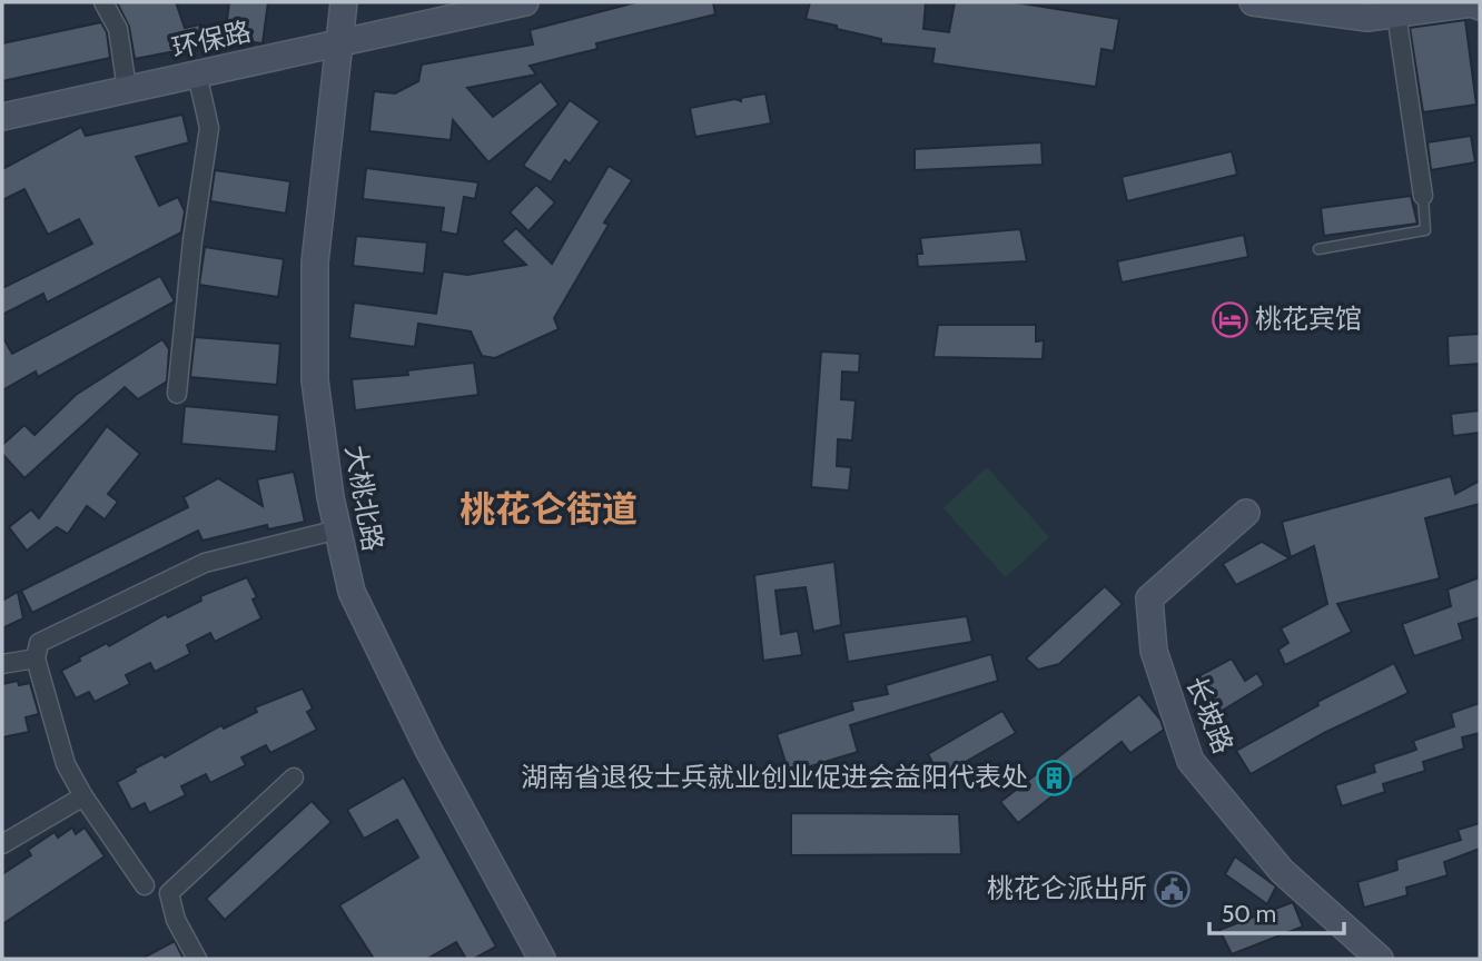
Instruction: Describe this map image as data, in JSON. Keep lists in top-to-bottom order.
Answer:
{
  "streets": {
    "street": ["环保路", "大桃北路", "长坡路"]
  },
  "crossings": [
    ["环保路", "大桃北路"]
  ],
  "districts": ["桃花仑街道"],
  "places": {
    "hotel": ["桃花宾馆"],
    "building": ["湖南省退役士兵就业创业促进会益阳代表处"],
    "public building": ["桃花仑派出所"]
  },
  "scale_bar": "50 m"
}
